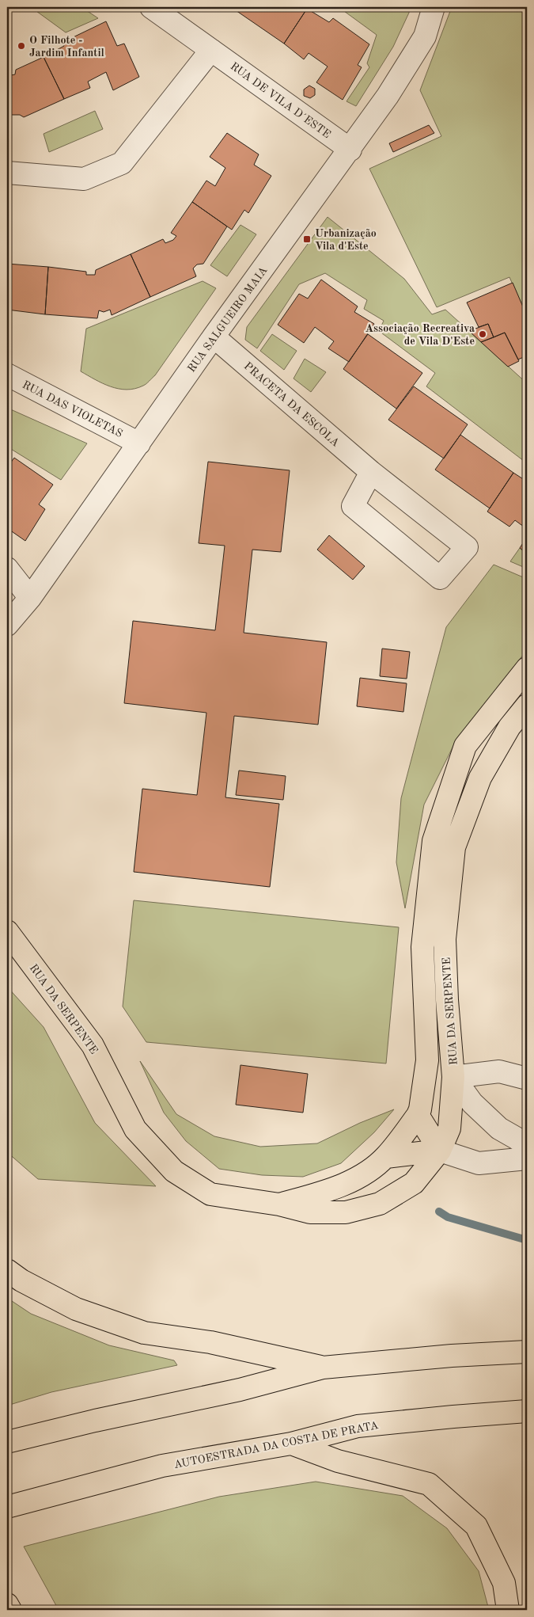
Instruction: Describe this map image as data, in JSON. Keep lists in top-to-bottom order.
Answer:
{
  "streets": {
    "main road": ["RUA DA SERPENTE", "AUTOESTRADA DA COSTA DE PRATA"],
    "street": [
      "RUA DE VILA D´ESTE",
      "RUA SALGUEIRO MAIA",
      "PRACETA DA ESCOLA",
      "RUA DAS VIOLETAS"
    ]
  },
  "crossings": [
    ["RUA DE VILA D´ESTE", "RUA SALGUEIRO MAIA"],
    ["RUA SALGUEIRO MAIA", "PRACETA DA ESCOLA"],
    ["RUA SALGUEIRO MAIA", "RUA DAS VIOLETAS"]
  ],
  "places": {
    "other": ["O Filhote - Jardim Infantil", "Associação Recreativa de Vila D'Este"],
    "transit": ["Urbanização Vila d'Este"]
  }
}
